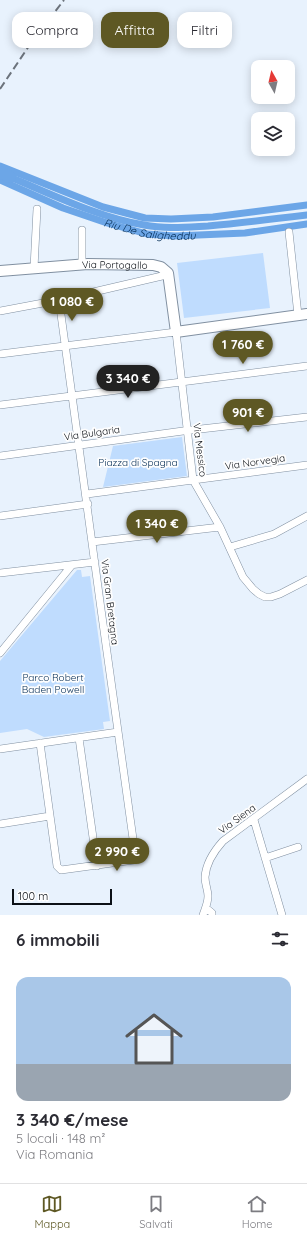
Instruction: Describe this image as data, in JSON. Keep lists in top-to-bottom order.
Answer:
{
  "streets": {
    "street": [
      "Via Portogallo",
      "Via Bulgaria",
      "Via Messico",
      "Via Norvegia",
      "Via Gran Bretagna",
      "Via Siena"
    ]
  },
  "crossings": [
    ["Via Bulgaria", "Via Messico"],
    ["Via Bulgaria", "Via Gran Bretagna"],
    ["Via Messico", "Via Norvegia"],
    ["Via Norvegia", "Via Gran Bretagna"]
  ],
  "water": ["Riu De Saligheddu"],
  "parks": ["Piazza di Spagna", "Parco Robert Baden Powell"],
  "scale_bar": "100 m",
  "north": "top",
  "page": {
    "chip": ["Compra", "Affitta", "Filtri"],
    "price": [
      "1 080 €",
      "1 760 €",
      "3 340 €",
      "901 €",
      "1 340 €",
      "2 990 €"
    ],
    "scale": "100 m",
    "heading": "6 immobili",
    "list": [
      {
        "name": "3 340 €/mese",
        "note": "5 locali · 148 m² · Via Romania"
      }
    ],
    "tabs": ["Mappa", "Salvati", "Home"]
  }
}
